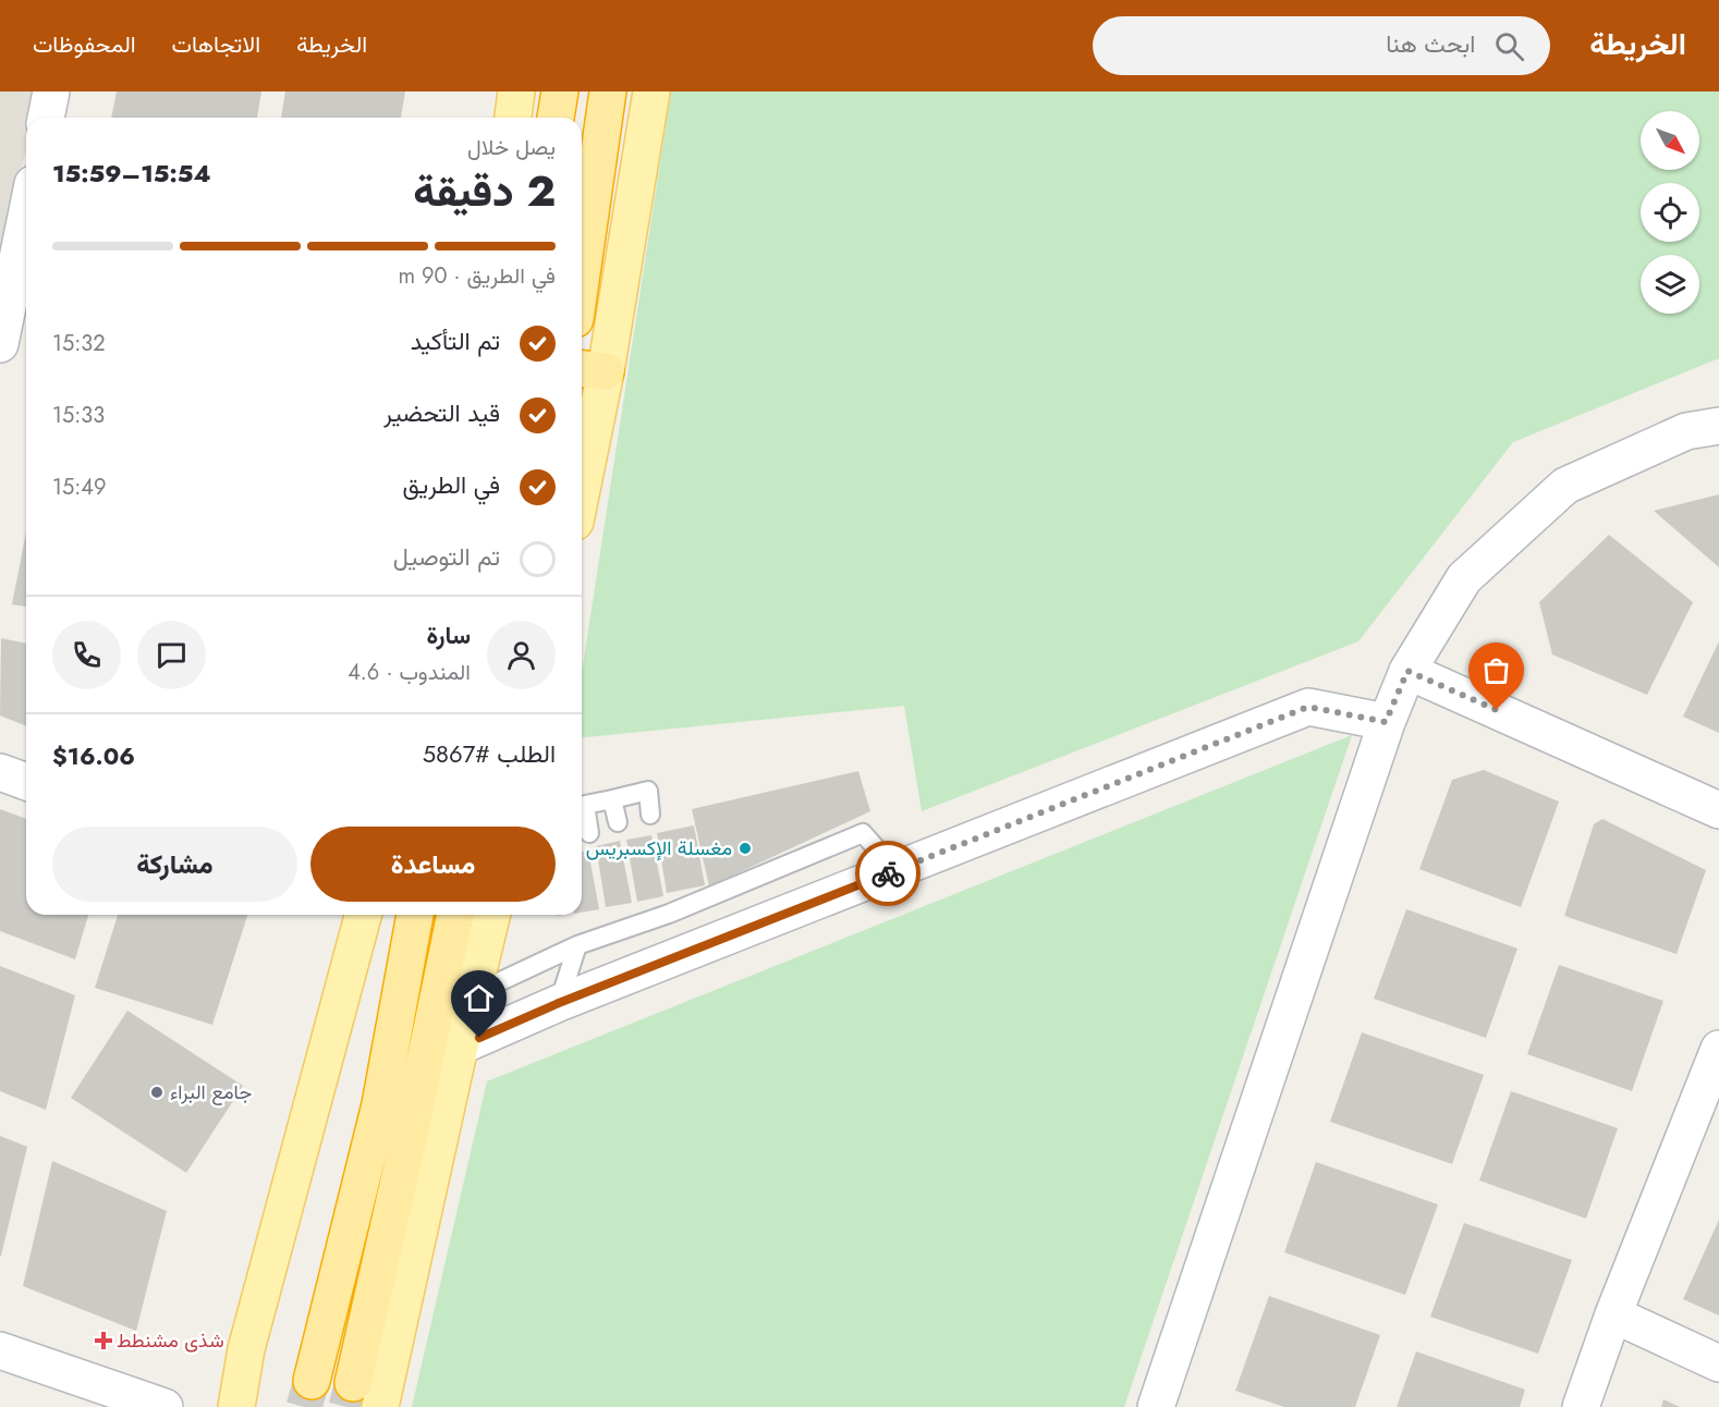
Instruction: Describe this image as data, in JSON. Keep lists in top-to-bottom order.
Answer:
{
  "places": {
    "other": ["مغسلة الإكسبريس", "جامع البراء"],
    "health": ["شذى مشنطط"]
  },
  "north": "bottom right",
  "page": {
    "header": "الخريطة",
    "search": "ابحث هنا",
    "nav": ["الخريطة", "الاتجاهات", "المحفوظات"],
    "heading": ["2 دقيقة", "يصل خلال", "15:54–15:59"],
    "panel": [
      "سارة",
      "المندوب · 4.6",
      "الطلب #5867",
      "$16.06"
    ],
    "bar": "في الطريق · 90 m",
    "list": [
      ["تم التأكيد", "15:32"],
      ["قيد التحضير", "15:33"],
      ["في الطريق", "15:49"],
      "تم التوصيل"
    ],
    "buttons": ["مساعدة", "مشاركة"]
  }
}
